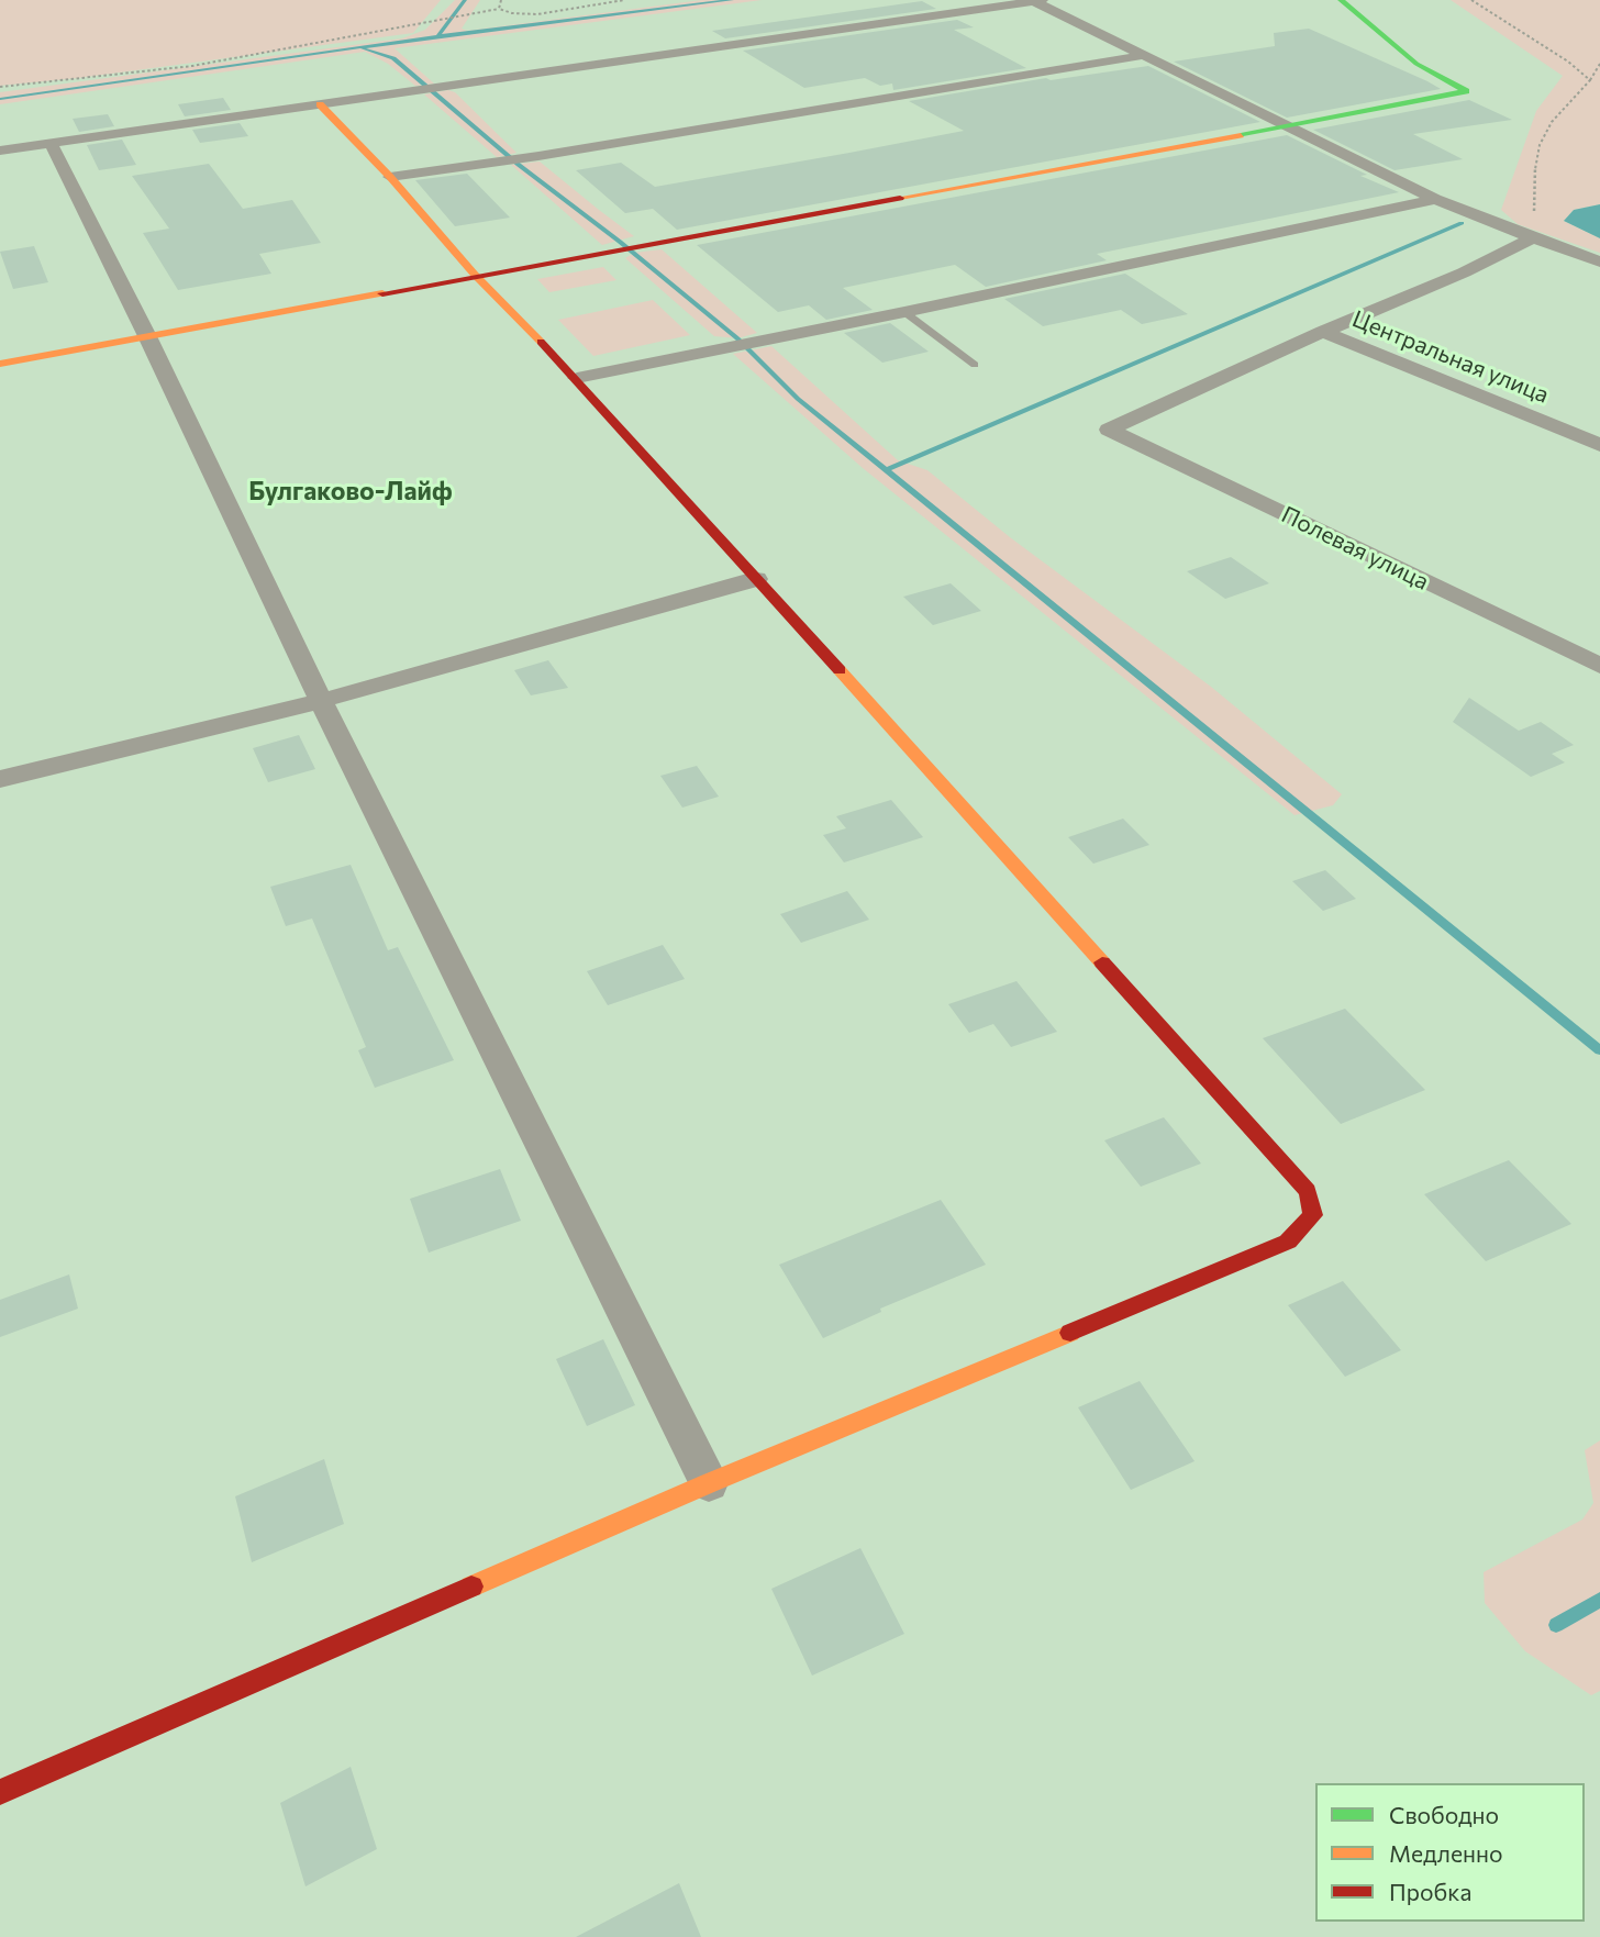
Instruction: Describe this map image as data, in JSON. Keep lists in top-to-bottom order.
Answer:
{
  "streets": {
    "street": ["Центральная улица", "Полевая улица"]
  },
  "crossings": [
    ["Центральная улица", "Полевая улица"]
  ],
  "districts": ["Булгаково-Лайф"],
  "legend": ["Свободно", "Медленно", "Пробка"]
}
